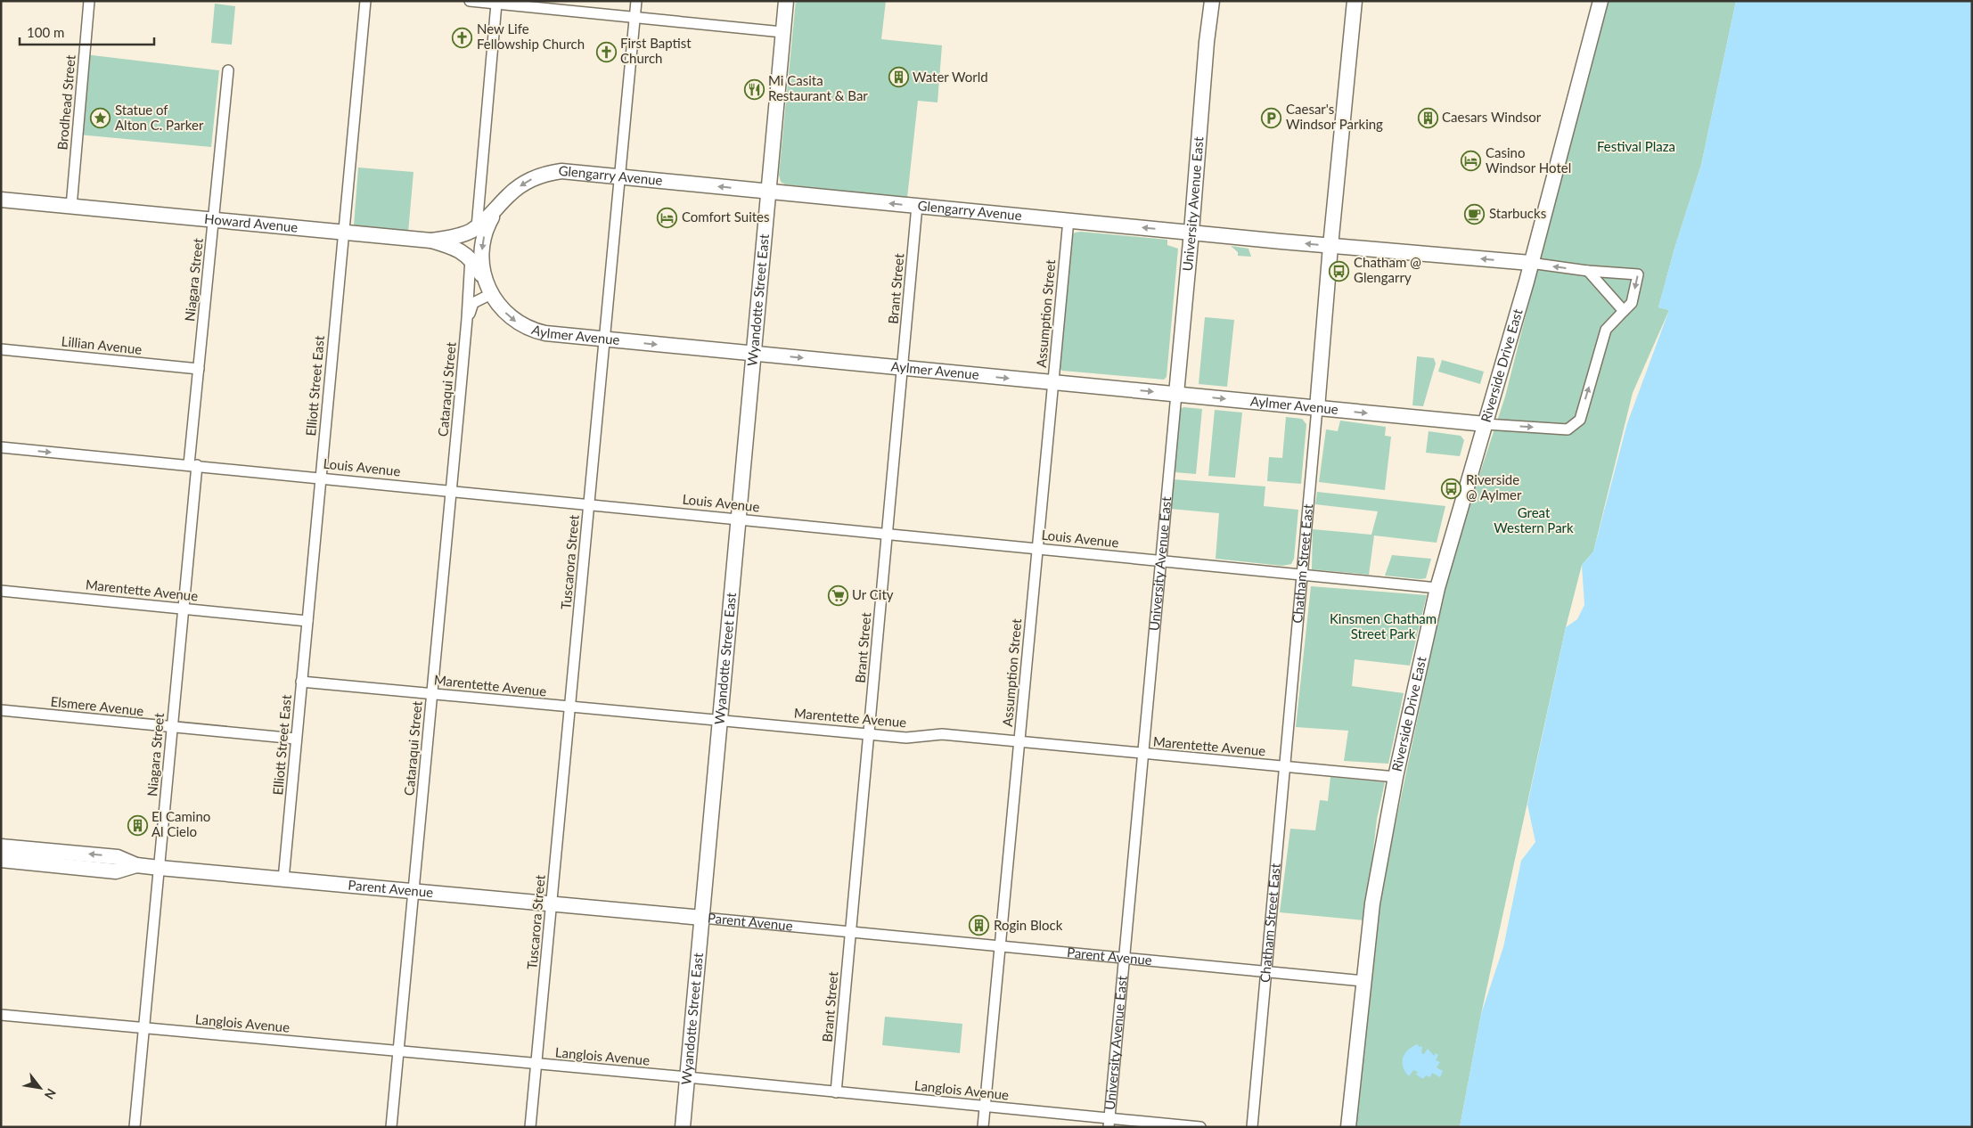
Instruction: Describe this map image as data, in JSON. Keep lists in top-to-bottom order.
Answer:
{
  "streets": {
    "main road": [
      "Glengarry Avenue",
      "University Avenue East",
      "Howard Avenue",
      "Wyandotte Street East",
      "Aylmer Avenue",
      "Riverside Drive East",
      "Chatham Street East",
      "Parent Avenue"
    ],
    "street": [
      "Brodhead Street",
      "Niagara Street",
      "Brant Street",
      "Assumption Street",
      "Lillian Avenue",
      "Elliott Street East",
      "Cataraqui Street",
      "Louis Avenue",
      "Tuscarora Street",
      "Marentette Avenue",
      "Elsmere Avenue",
      "Langlois Avenue"
    ]
  },
  "crossings": [
    ["Brodhead Street", "Howard Avenue"],
    ["Glengarry Avenue", "University Avenue East"],
    ["Glengarry Avenue", "Howard Avenue"],
    ["Glengarry Avenue", "Brant Street"],
    ["Glengarry Avenue", "Wyandotte Street East"],
    ["Glengarry Avenue", "Assumption Street"],
    ["Glengarry Avenue", "Aylmer Avenue"],
    ["Glengarry Avenue", "Riverside Drive East"],
    ["Glengarry Avenue", "Tuscarora Street"],
    ["Glengarry Avenue", "Chatham Street East"],
    ["University Avenue East", "Aylmer Avenue"],
    ["University Avenue East", "Louis Avenue"],
    ["University Avenue East", "Marentette Avenue"],
    ["University Avenue East", "Parent Avenue"],
    ["University Avenue East", "Langlois Avenue"],
    ["Howard Avenue", "Niagara Street"],
    ["Howard Avenue", "Aylmer Avenue"],
    ["Howard Avenue", "Elliott Street East"],
    ["Howard Avenue", "Cataraqui Street"],
    ["Niagara Street", "Lillian Avenue"],
    ["Niagara Street", "Louis Avenue"],
    ["Niagara Street", "Marentette Avenue"],
    ["Niagara Street", "Elsmere Avenue"],
    ["Niagara Street", "Parent Avenue"],
    ["Niagara Street", "Langlois Avenue"],
    ["Brant Street", "Aylmer Avenue"],
    ["Brant Street", "Louis Avenue"],
    ["Brant Street", "Marentette Avenue"],
    ["Brant Street", "Parent Avenue"],
    ["Brant Street", "Langlois Avenue"],
    ["Wyandotte Street East", "Aylmer Avenue"],
    ["Wyandotte Street East", "Louis Avenue"],
    ["Wyandotte Street East", "Marentette Avenue"],
    ["Wyandotte Street East", "Parent Avenue"],
    ["Wyandotte Street East", "Langlois Avenue"],
    ["Assumption Street", "Aylmer Avenue"],
    ["Assumption Street", "Louis Avenue"],
    ["Assumption Street", "Marentette Avenue"],
    ["Assumption Street", "Parent Avenue"],
    ["Assumption Street", "Langlois Avenue"],
    ["Aylmer Avenue", "Riverside Drive East"],
    ["Aylmer Avenue", "Cataraqui Street"],
    ["Aylmer Avenue", "Tuscarora Street"],
    ["Aylmer Avenue", "Chatham Street East"],
    ["Riverside Drive East", "Louis Avenue"],
    ["Riverside Drive East", "Marentette Avenue"],
    ["Riverside Drive East", "Parent Avenue"],
    ["Elliott Street East", "Louis Avenue"],
    ["Elliott Street East", "Marentette Avenue"],
    ["Elliott Street East", "Elsmere Avenue"],
    ["Elliott Street East", "Parent Avenue"],
    ["Cataraqui Street", "Louis Avenue"],
    ["Cataraqui Street", "Marentette Avenue"],
    ["Cataraqui Street", "Parent Avenue"],
    ["Cataraqui Street", "Langlois Avenue"],
    ["Louis Avenue", "Tuscarora Street"],
    ["Louis Avenue", "Chatham Street East"],
    ["Tuscarora Street", "Marentette Avenue"],
    ["Tuscarora Street", "Parent Avenue"],
    ["Tuscarora Street", "Langlois Avenue"],
    ["Chatham Street East", "Marentette Avenue"],
    ["Chatham Street East", "Parent Avenue"]
  ],
  "one_way": ["Glengarry Avenue", "Aylmer Avenue"],
  "parks": ["Festival Plaza", "Great Western Park", "Kinsmen Chatham Street Park"],
  "places": {
    "church": ["New Life Fellowship Church", "First Baptist Church"],
    "building": [
      "Water World",
      "Caesars Windsor",
      "El Camino Al Cielo",
      "Rogin Block"
    ],
    "restaurant": ["Mi Casita Restaurant & Bar"],
    "parking": ["Caesar's Windsor Parking"],
    "place": ["Statue of Alton C. Parker"],
    "hotel": ["Casino Windsor Hotel", "Comfort Suites"],
    "cafe": ["Starbucks"],
    "bus stop": ["Chatham @ Glengarry", "Riverside @ Aylmer"],
    "supermarket": ["Ur City"]
  },
  "scale_bar": "100 m",
  "north": "bottom right"
}
